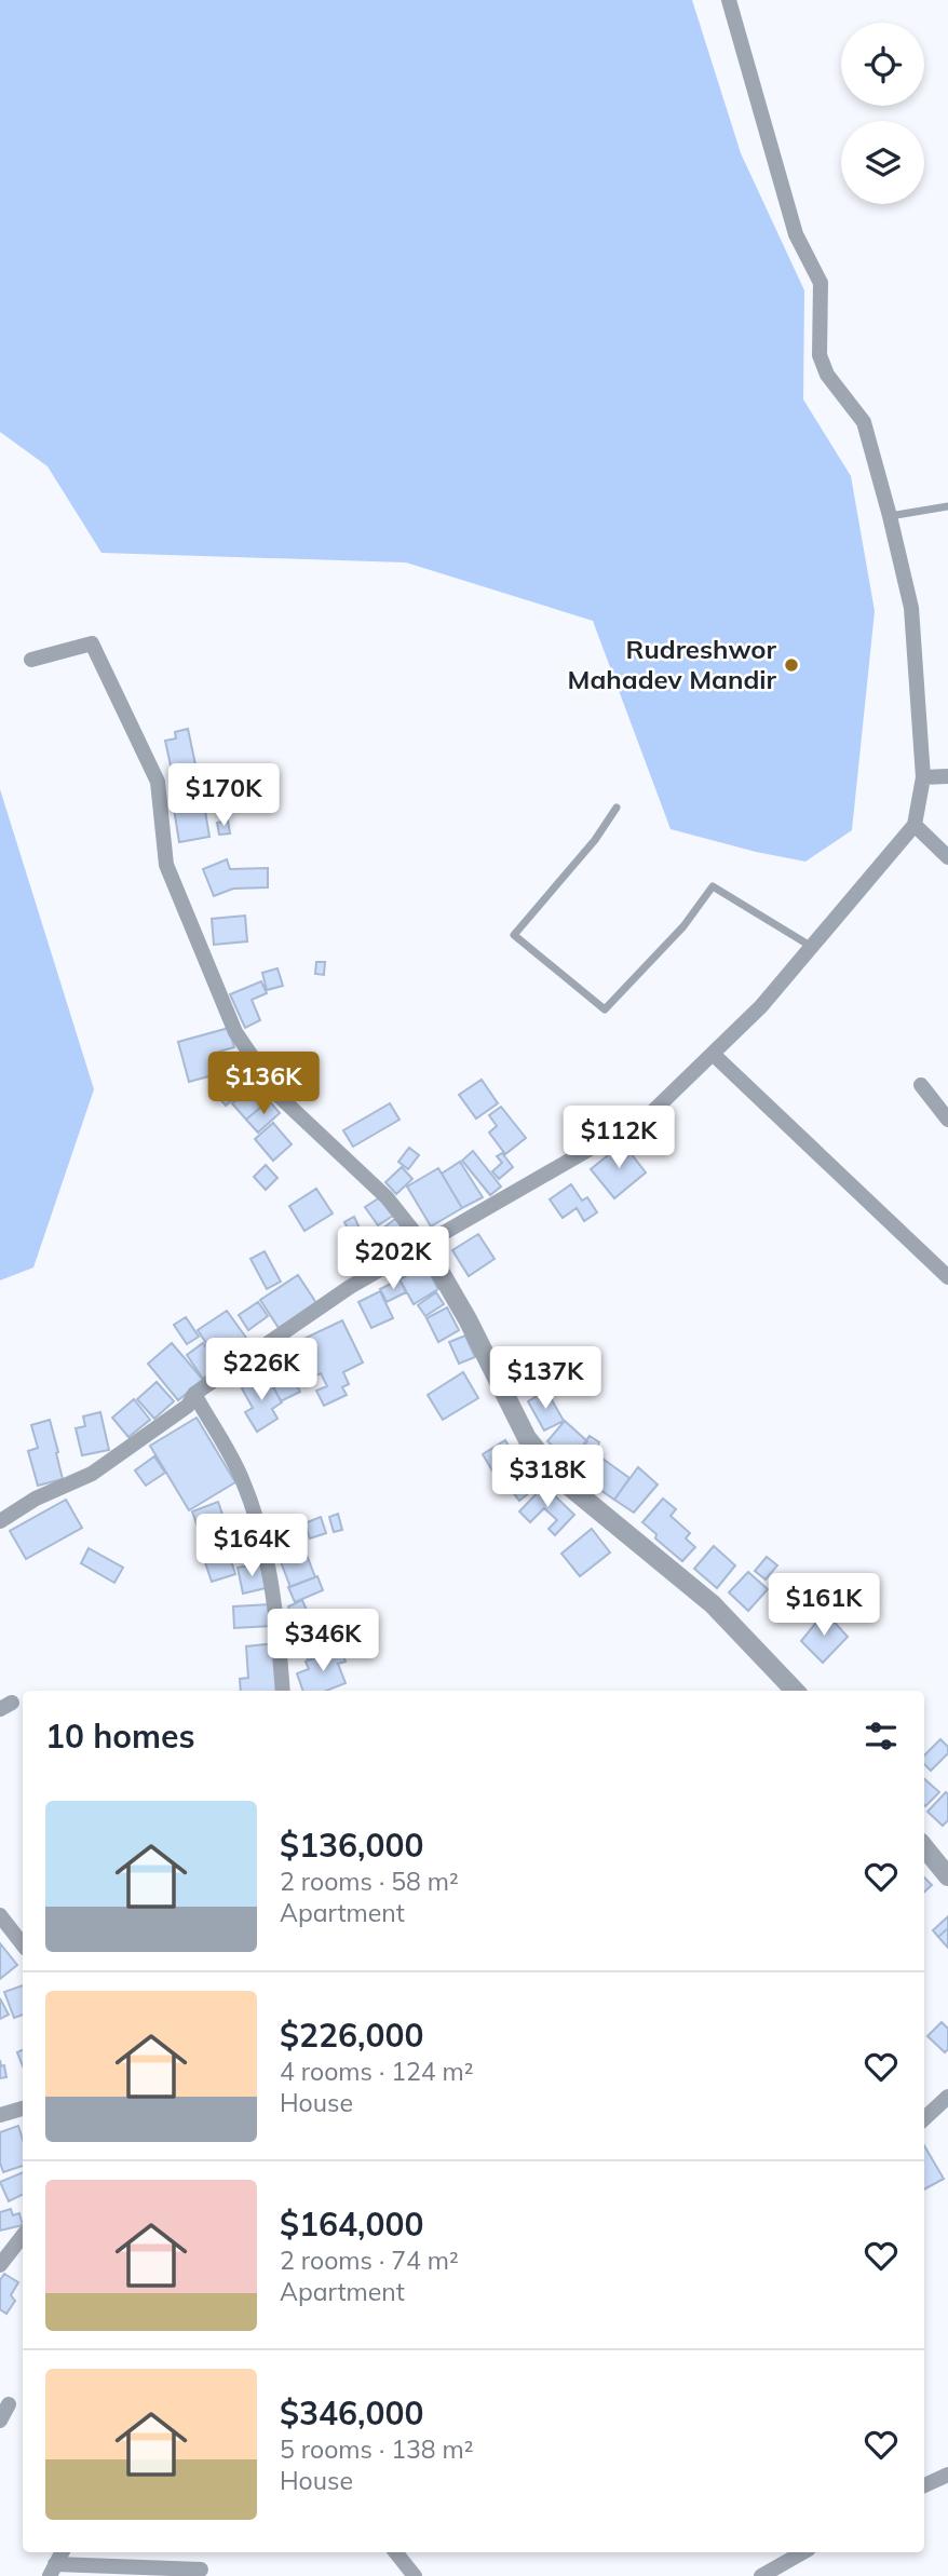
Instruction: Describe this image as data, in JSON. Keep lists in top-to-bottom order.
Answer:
{
  "places": ["Rudreshwor Mahadev Mandir"],
  "page": {
    "price": [
      "$170K",
      "$136K",
      "$112K",
      "$202K",
      "$226K",
      "$137K",
      "$318K",
      "$164K",
      "$161K",
      "$346K"
    ],
    "heading": "10 homes",
    "list": [
      {
        "name": "$136,000",
        "note": "2 rooms · 58 m² · Apartment"
      },
      {
        "name": "$226,000",
        "note": "4 rooms · 124 m² · House"
      },
      {
        "name": "$164,000",
        "note": "2 rooms · 74 m² · Apartment"
      },
      {
        "name": "$346,000",
        "note": "5 rooms · 138 m² · House"
      }
    ]
  }
}
